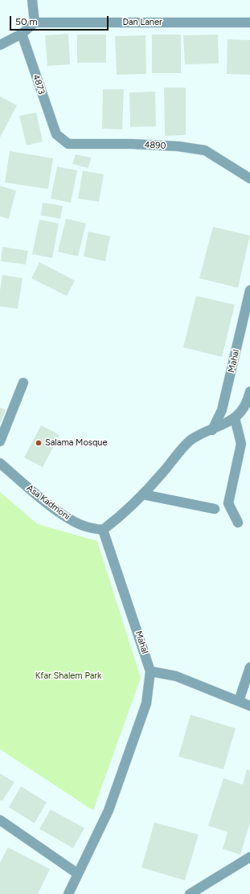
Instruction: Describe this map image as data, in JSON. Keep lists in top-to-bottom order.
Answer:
{
  "streets": {
    "street": [
      "Dan Laner",
      "4873",
      "4890",
      "Mahal",
      "Asa Kadmoni"
    ]
  },
  "crossings": [
    ["4873", "4890"],
    ["Mahal", "Asa Kadmoni"]
  ],
  "parks": ["Kfar Shalem Park"],
  "places": ["Salama Mosque"],
  "scale_bar": "50 m"
}
